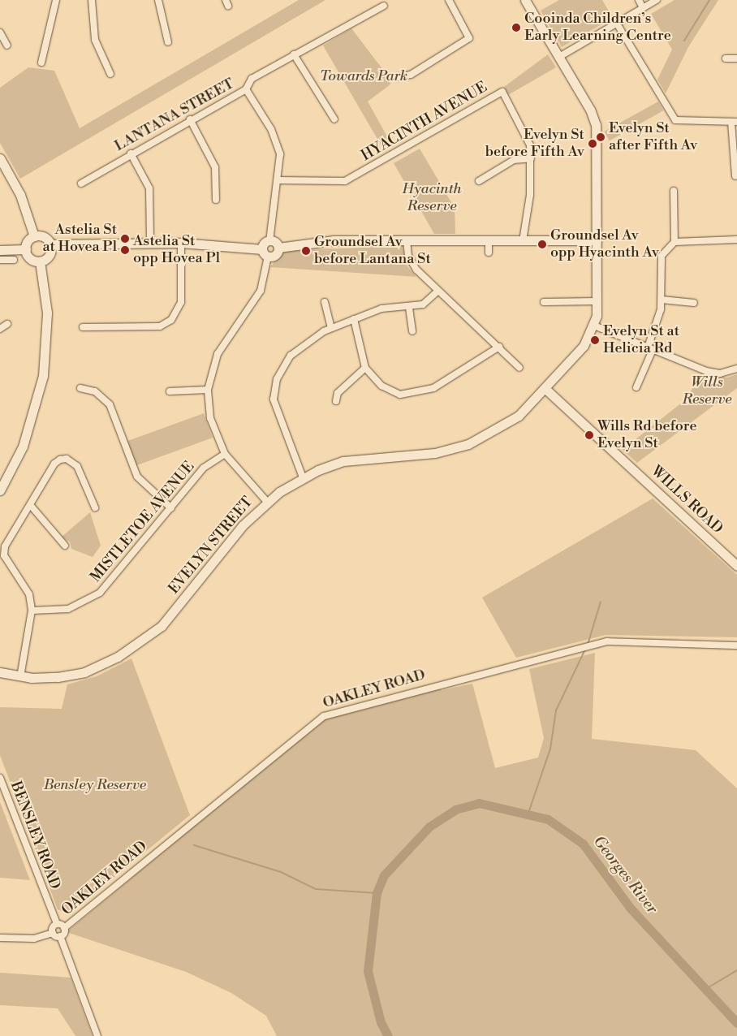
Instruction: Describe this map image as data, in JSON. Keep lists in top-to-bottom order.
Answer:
{
  "streets": {
    "street": [
      "LANTANA STREET",
      "HYACINTH AVENUE",
      "WILLS ROAD",
      "MISTLETOE AVENUE",
      "EVELYN STREET",
      "OAKLEY ROAD",
      "BENSLEY ROAD"
    ]
  },
  "crossings": [
    ["LANTANA STREET", "HYACINTH AVENUE"],
    ["WILLS ROAD", "EVELYN STREET"]
  ],
  "water": ["Georges River"],
  "parks": [
    "Towards Park",
    "Hyacinth Reserve",
    "Wills Reserve",
    "Bensley Reserve"
  ],
  "places": [
    "Cooinda Children’s Early Learning Centre",
    "Evelyn St after Fifth Av",
    "Evelyn St before Fifth Av",
    "Astelia St at Hovea Pl",
    "Groundsel Av opp Hyacinth Av",
    "Astelia St opp Hovea Pl",
    "Groundsel Av before Lantana St",
    "Evelyn St at Helicia Rd",
    "Wills Rd before Evelyn St"
  ]
}
